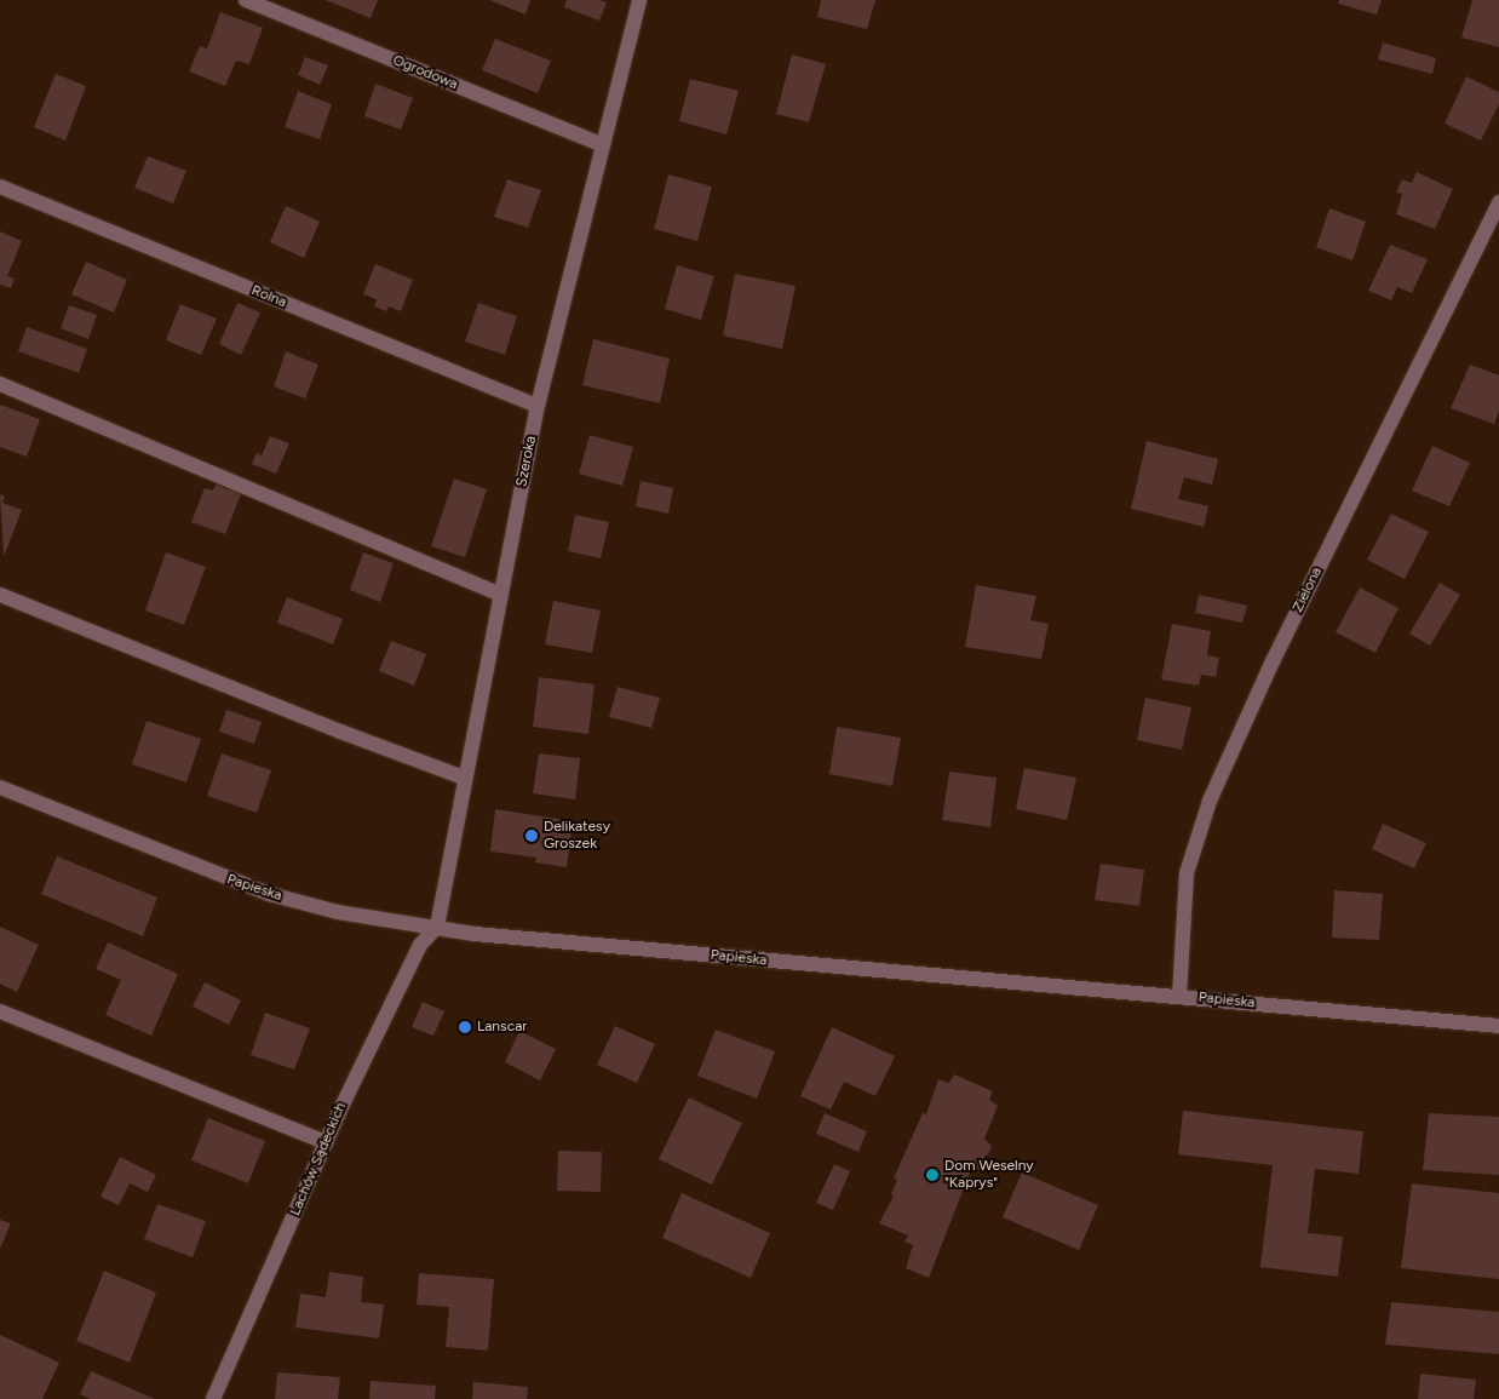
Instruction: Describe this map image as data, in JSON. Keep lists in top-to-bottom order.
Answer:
{
  "streets": {
    "street": [
      "Ogrodowa",
      "Rolna",
      "Szeroka",
      "Zielona",
      "Papieska",
      "Lachów Sądeckich"
    ]
  },
  "crossings": [
    ["Ogrodowa", "Szeroka"],
    ["Rolna", "Szeroka"],
    ["Szeroka", "Papieska"],
    ["Szeroka", "Lachów Sądeckich"],
    ["Zielona", "Papieska"],
    ["Papieska", "Lachów Sądeckich"]
  ],
  "places": ["Delikatesy Groszek", "Lanscar", "Dom Weselny \"Kaprys\""]
}
